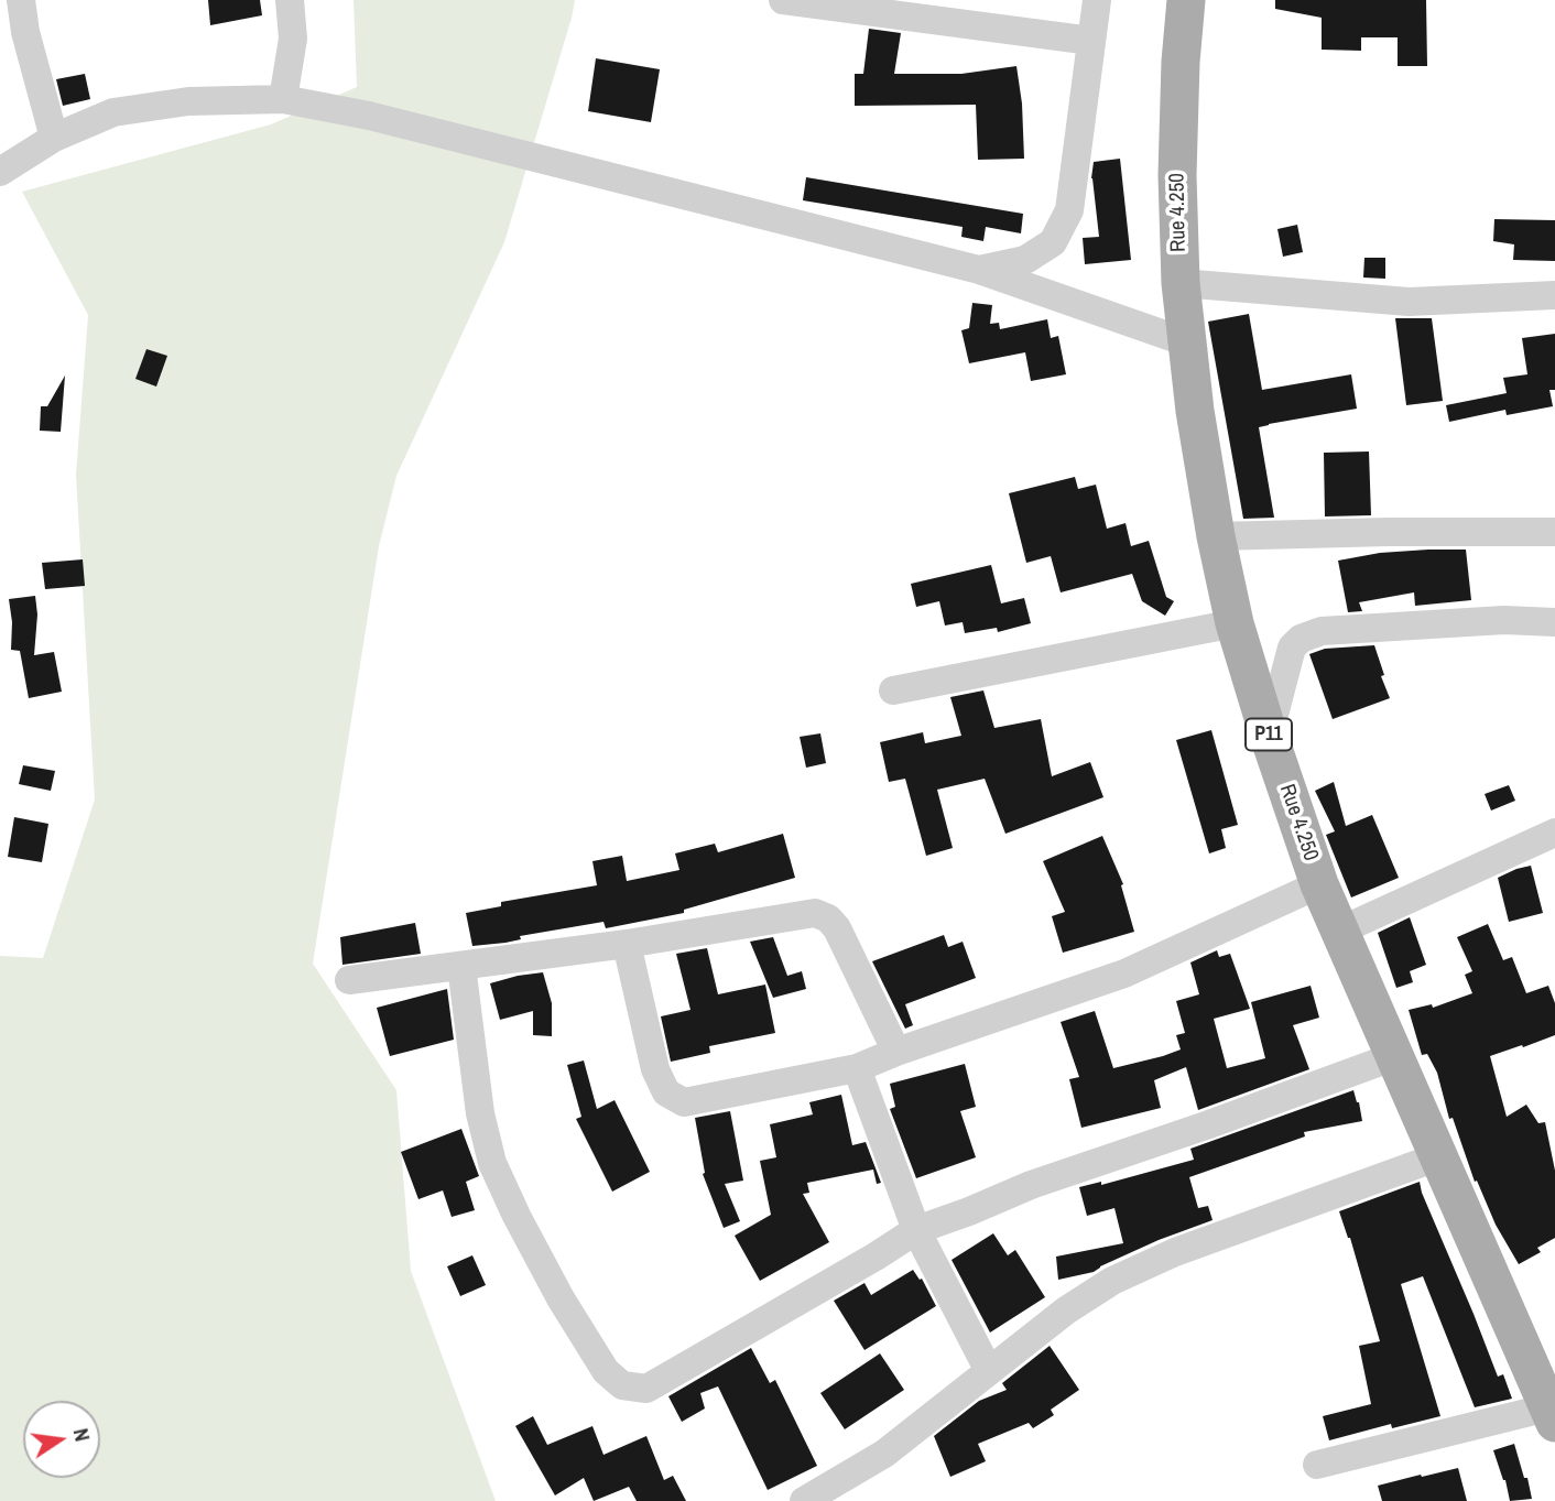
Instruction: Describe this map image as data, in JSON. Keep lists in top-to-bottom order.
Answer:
{
  "streets": {
    "main road": ["Rue 4.250", "P11"]
  },
  "north": "right"
}
